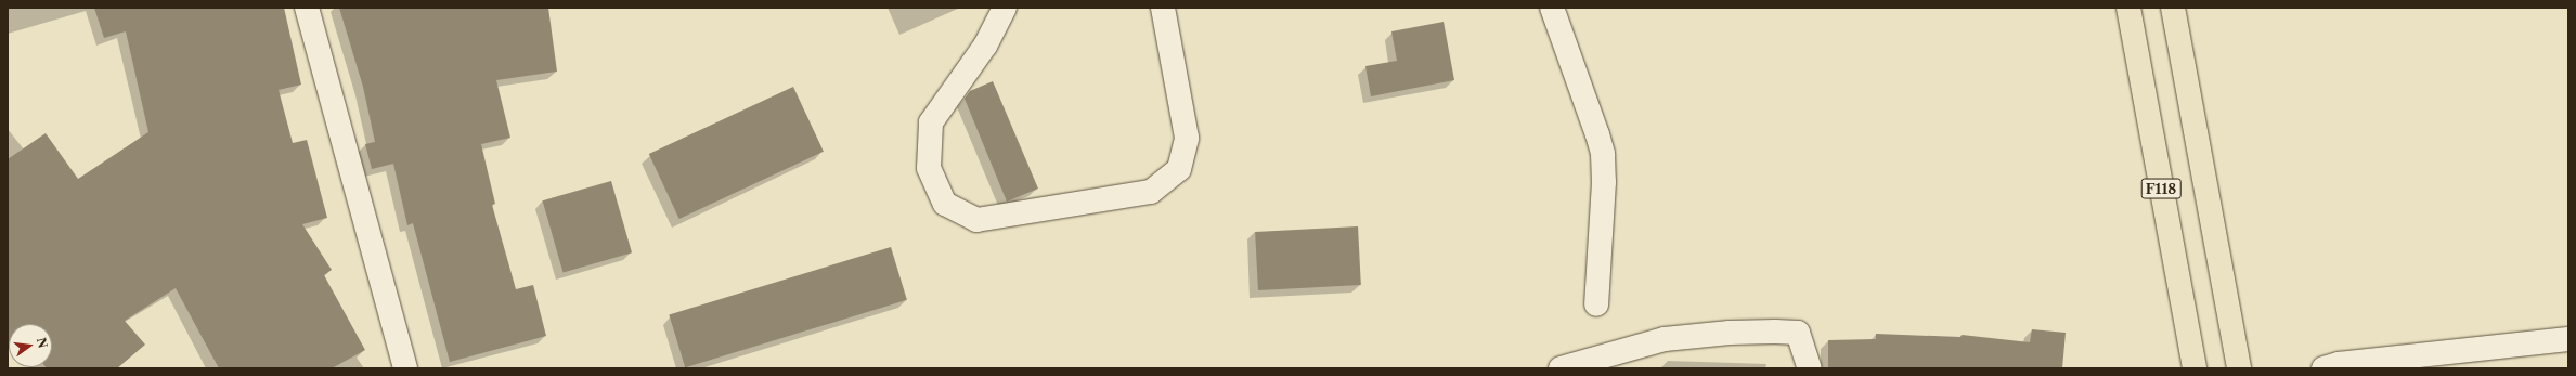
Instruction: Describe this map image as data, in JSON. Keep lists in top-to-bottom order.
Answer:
{
  "streets": {
    "main road": ["F118"]
  },
  "north": "right"
}
